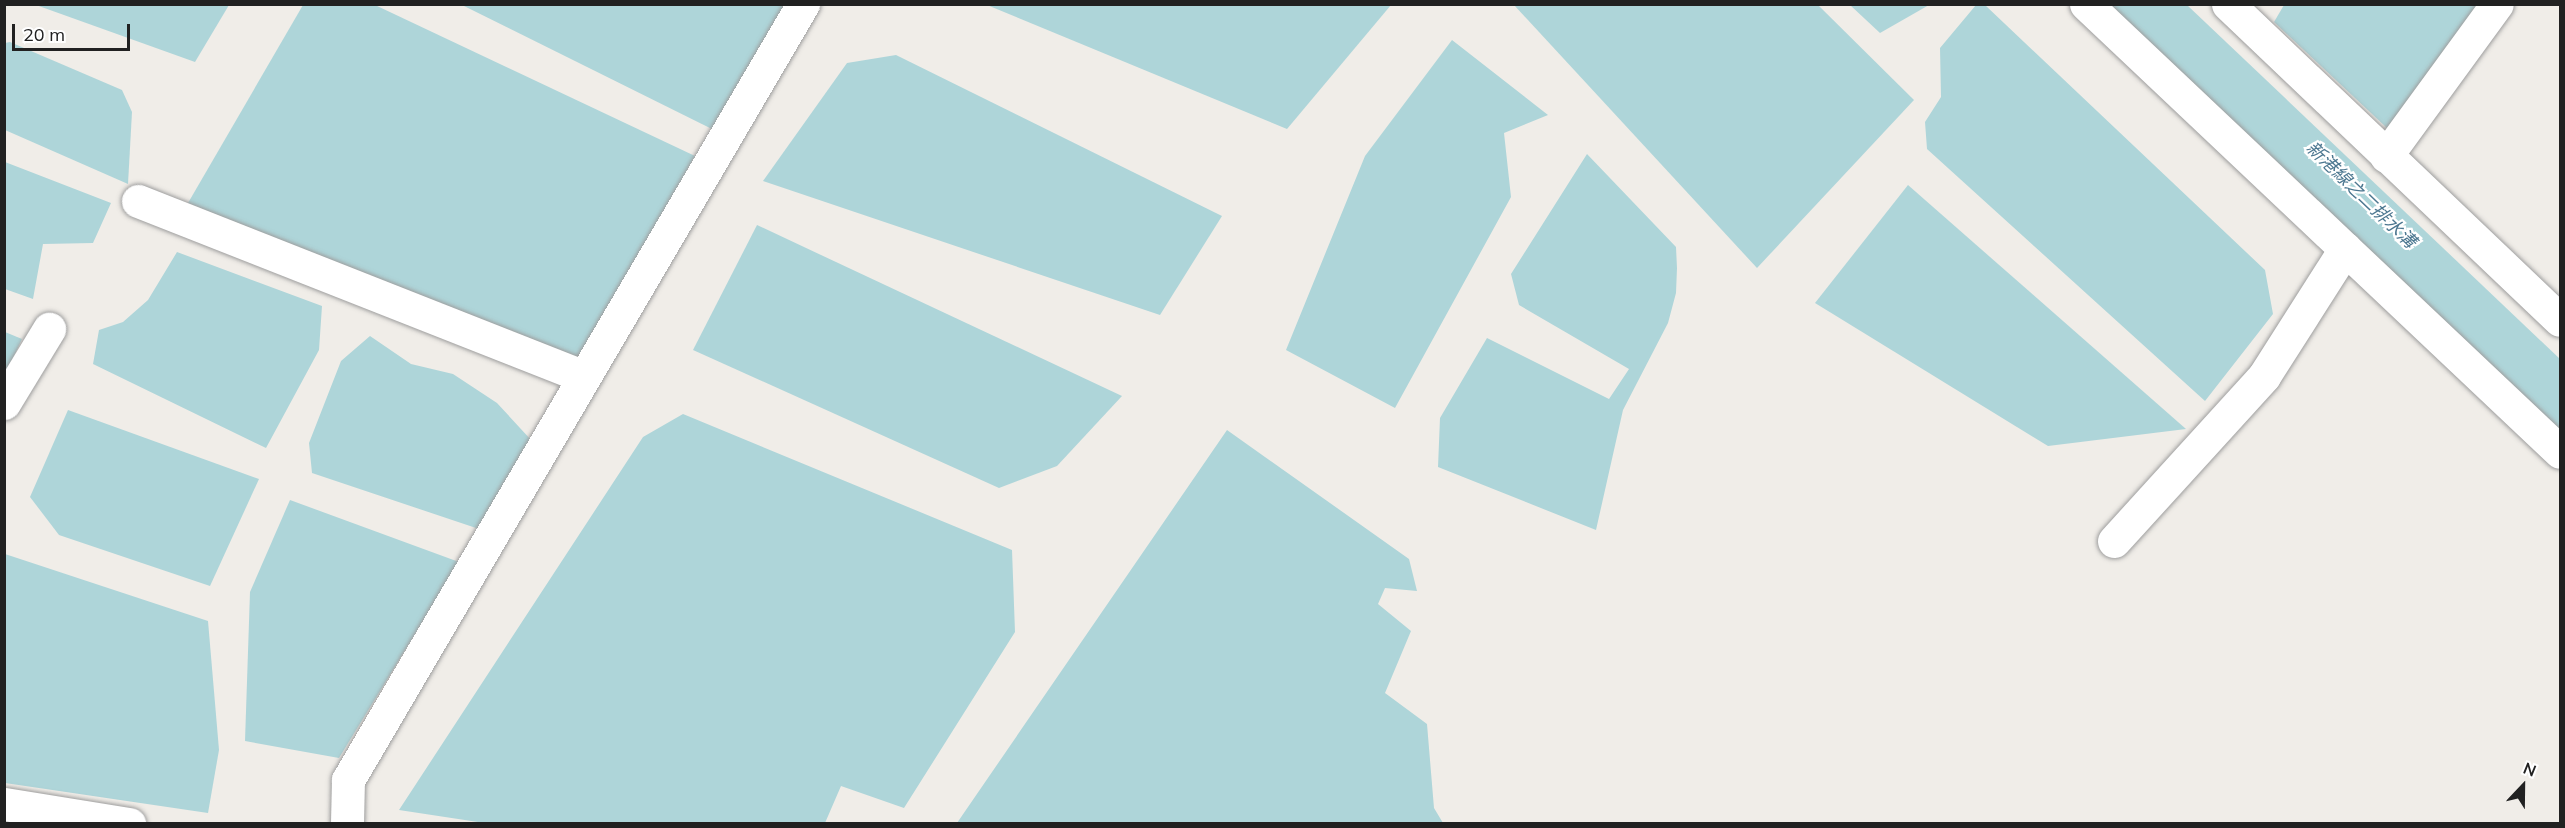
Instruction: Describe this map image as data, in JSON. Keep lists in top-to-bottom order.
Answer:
{
  "water": ["新港線之二排水溝"],
  "scale_bar": "20 m",
  "north": "top"
}
